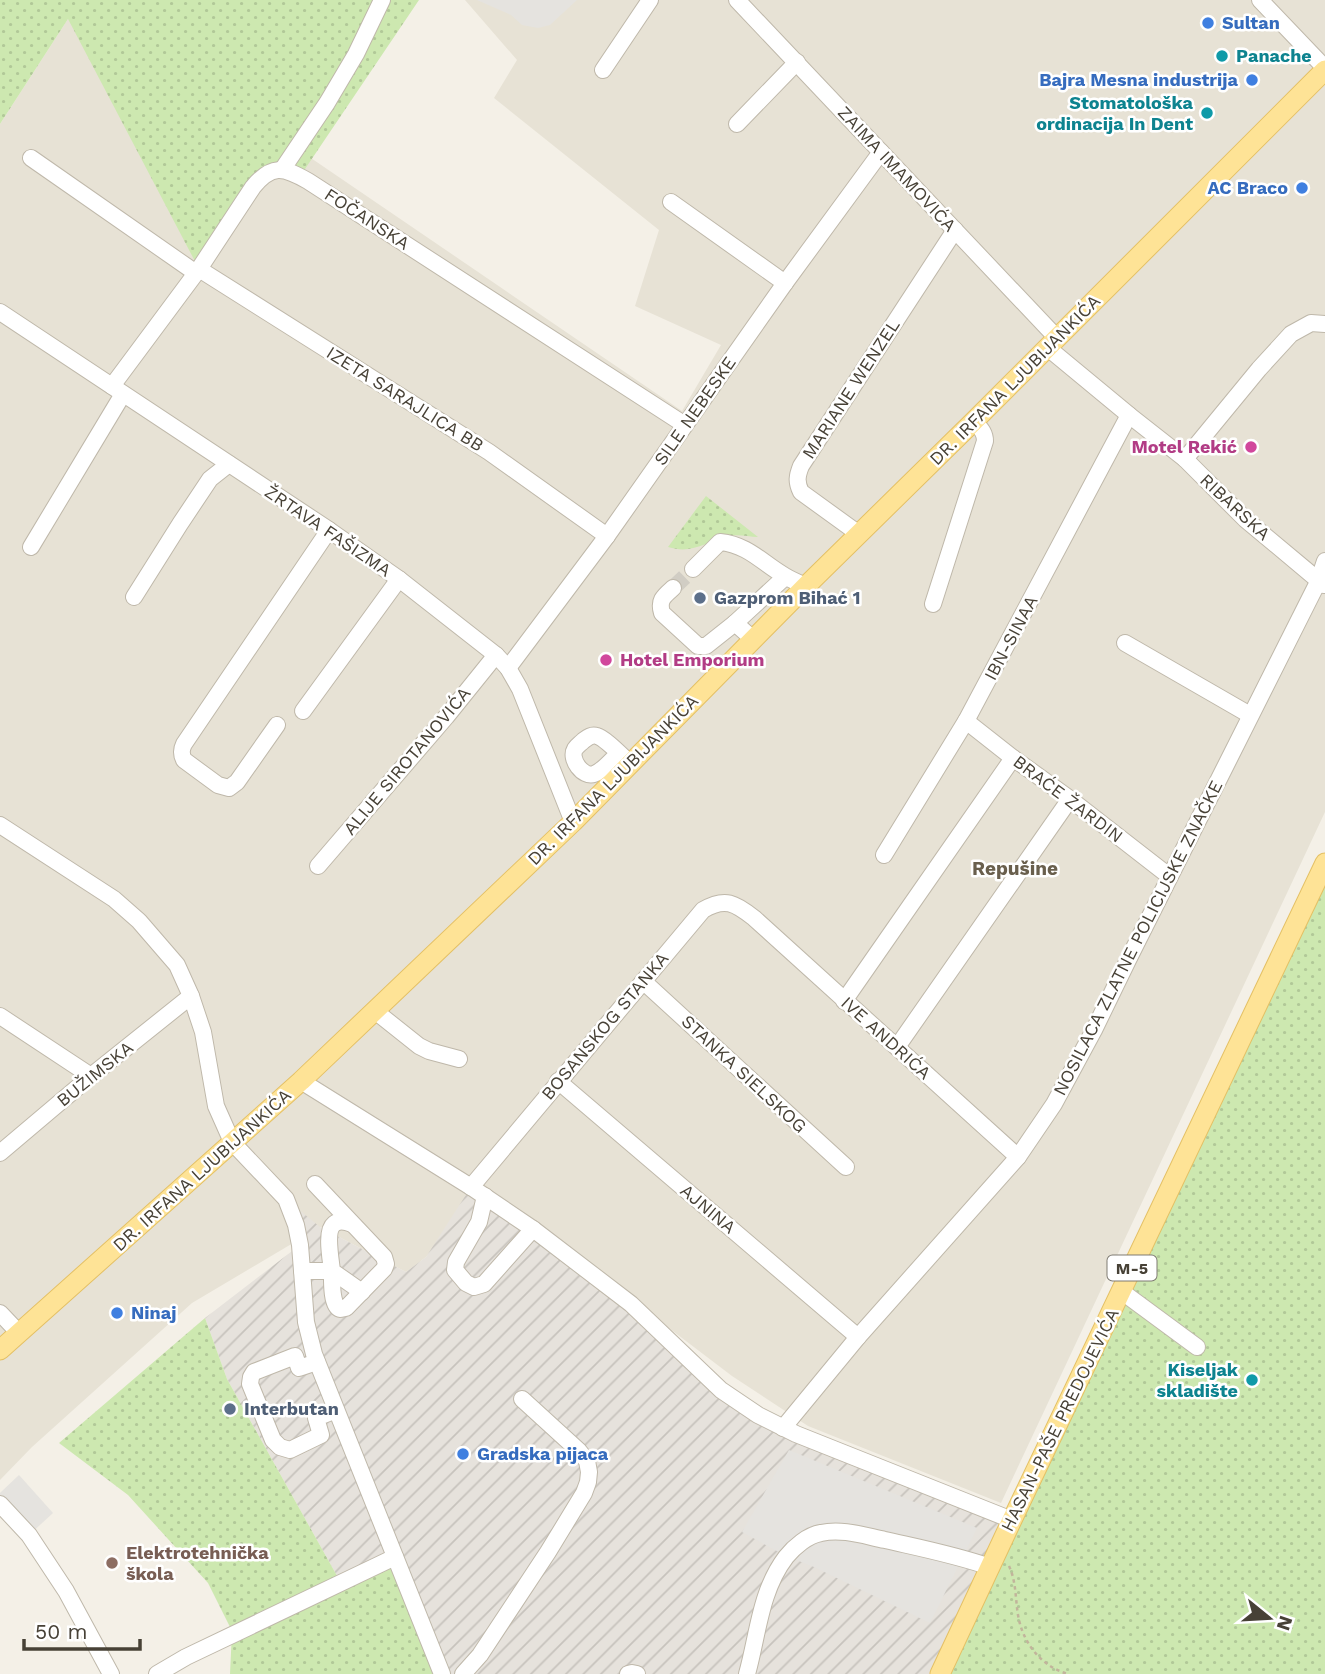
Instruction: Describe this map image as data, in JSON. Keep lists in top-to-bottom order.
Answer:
{
  "streets": {
    "main road": ["DR. IRFANA LJUBIJANKIĆA", "M-5", "HASAN-PAŠE PREDOJEVIĆA"],
    "street": [
      "ZAIMA IMAMOVIĆA",
      "FOČANSKA",
      "MARIANE WENZEL",
      "IZETA SARAJLICA BB",
      "SILE NEBESKE",
      "RIBARSKA",
      "ŽRTAVA FAŠIZMA",
      "IBN-SINAA",
      "ALIJE SIROTANOVIĆA",
      "BRAĆE ŽARDIN",
      "NOSILACA ZLATNE POLICIJSKE ZNAČKE",
      "BOSANSKOG STANKA",
      "IVE ANDRIĆA",
      "BUŽIMSKA",
      "STANKA SIELSKOG",
      "AJNINA"
    ]
  },
  "crossings": [
    ["ZAIMA IMAMOVIĆA", "DR. IRFANA LJUBIJANKIĆA"],
    ["ZAIMA IMAMOVIĆA", "MARIANE WENZEL"],
    ["ZAIMA IMAMOVIĆA", "SILE NEBESKE"],
    ["ZAIMA IMAMOVIĆA", "RIBARSKA"],
    ["FOČANSKA", "SILE NEBESKE"],
    ["DR. IRFANA LJUBIJANKIĆA", "MARIANE WENZEL"],
    ["DR. IRFANA LJUBIJANKIĆA", "RIBARSKA"],
    ["DR. IRFANA LJUBIJANKIĆA", "ŽRTAVA FAŠIZMA"],
    ["IZETA SARAJLICA BB", "SILE NEBESKE"],
    ["SILE NEBESKE", "ŽRTAVA FAŠIZMA"],
    ["RIBARSKA", "IBN-SINAA"],
    ["RIBARSKA", "NOSILACA ZLATNE POLICIJSKE ZNAČKE"],
    ["ŽRTAVA FAŠIZMA", "ALIJE SIROTANOVIĆA"],
    ["IBN-SINAA", "BRAĆE ŽARDIN"],
    ["BRAĆE ŽARDIN", "NOSILACA ZLATNE POLICIJSKE ZNAČKE"],
    ["NOSILACA ZLATNE POLICIJSKE ZNAČKE", "IVE ANDRIĆA"],
    ["NOSILACA ZLATNE POLICIJSKE ZNAČKE", "AJNINA"],
    ["BOSANSKOG STANKA", "IVE ANDRIĆA"],
    ["BOSANSKOG STANKA", "STANKA SIELSKOG"],
    ["BOSANSKOG STANKA", "AJNINA"]
  ],
  "districts": ["Repušine"],
  "places": [
    "Sultan",
    "Panache",
    "Bajra Mesna industrija",
    "Stomatološka ordinacija In Dent",
    "AC Braco",
    "Motel Rekić",
    "Gazprom Bihać 1",
    "Hotel Emporium",
    "Ninaj",
    "Kiseljak skladište",
    "Interbutan",
    "Gradska pijaca",
    "Elektrotehnička škola"
  ],
  "scale_bar": "50 m",
  "north": "right"
}
